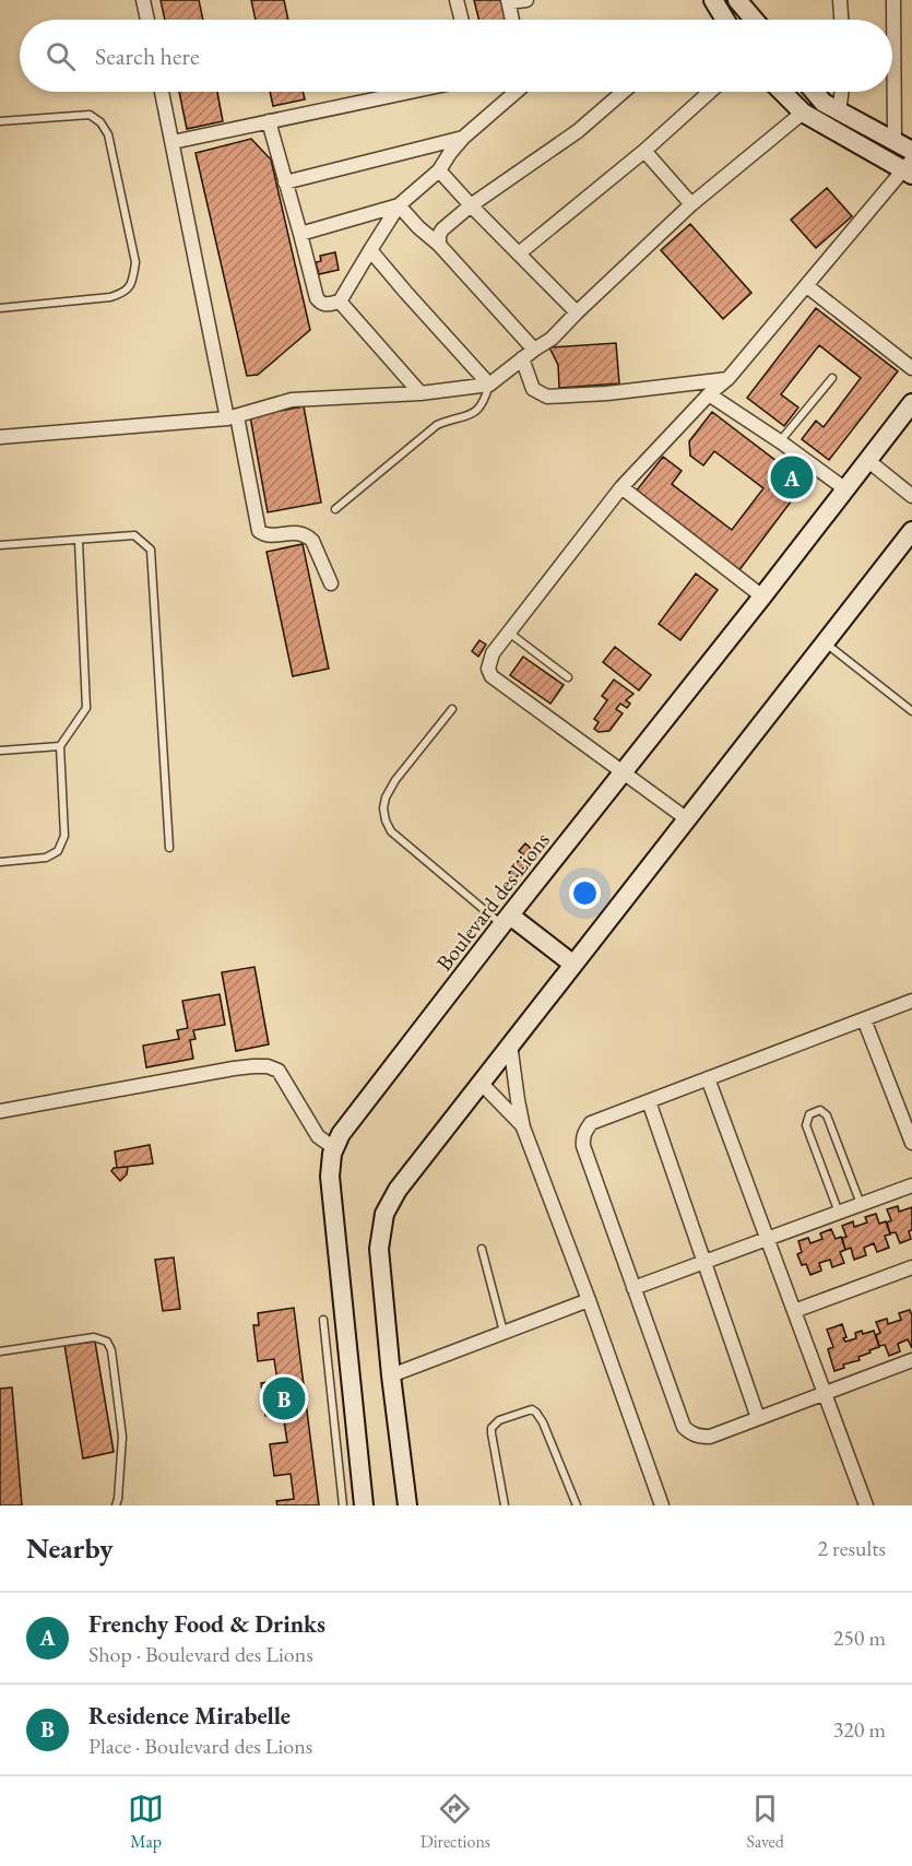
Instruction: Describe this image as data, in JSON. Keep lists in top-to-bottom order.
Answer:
{
  "streets": {
    "main road": ["Boulevard des Lions"]
  },
  "page": {
    "search": "Search here",
    "pins": ["A", "B"],
    "heading": ["Nearby", "2 results"],
    "list": [
      {
        "mark": "A",
        "name": "Frenchy Food & Drinks",
        "note": "Shop · Boulevard des Lions",
        "value": "250 m"
      },
      {
        "mark": "B",
        "name": "Residence Mirabelle",
        "note": "Place · Boulevard des Lions",
        "value": "320 m"
      }
    ],
    "nav": ["Map", "Directions", "Saved"]
  }
}
